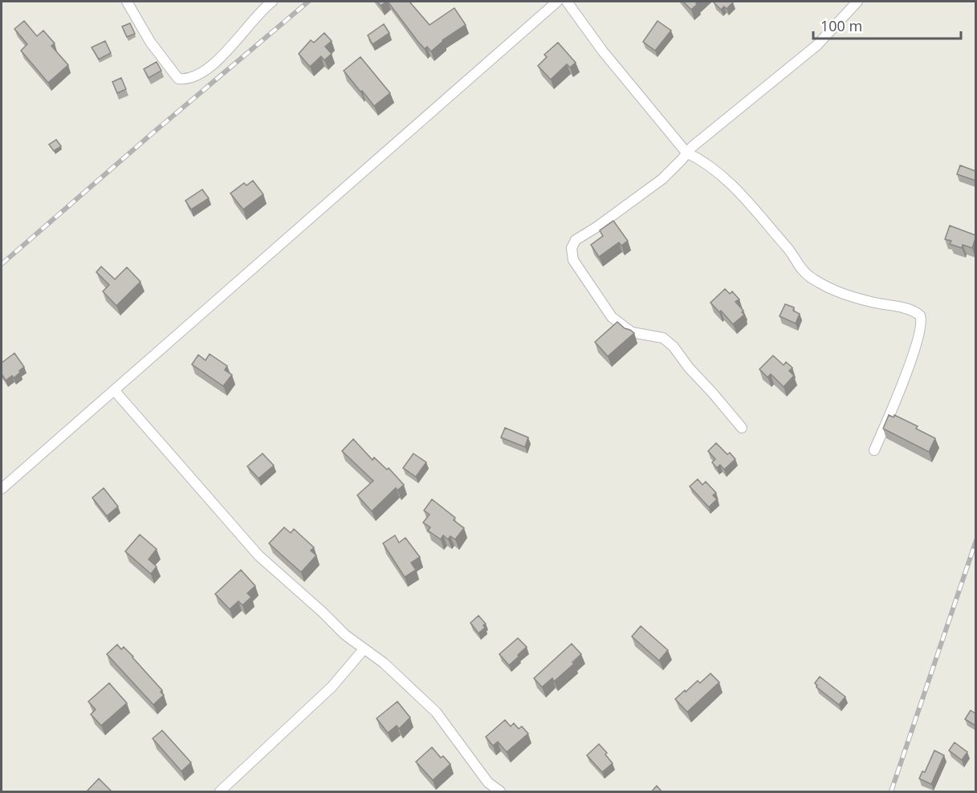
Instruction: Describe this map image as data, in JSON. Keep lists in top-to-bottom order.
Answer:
{
  "scale_bar": "100 m"
}
